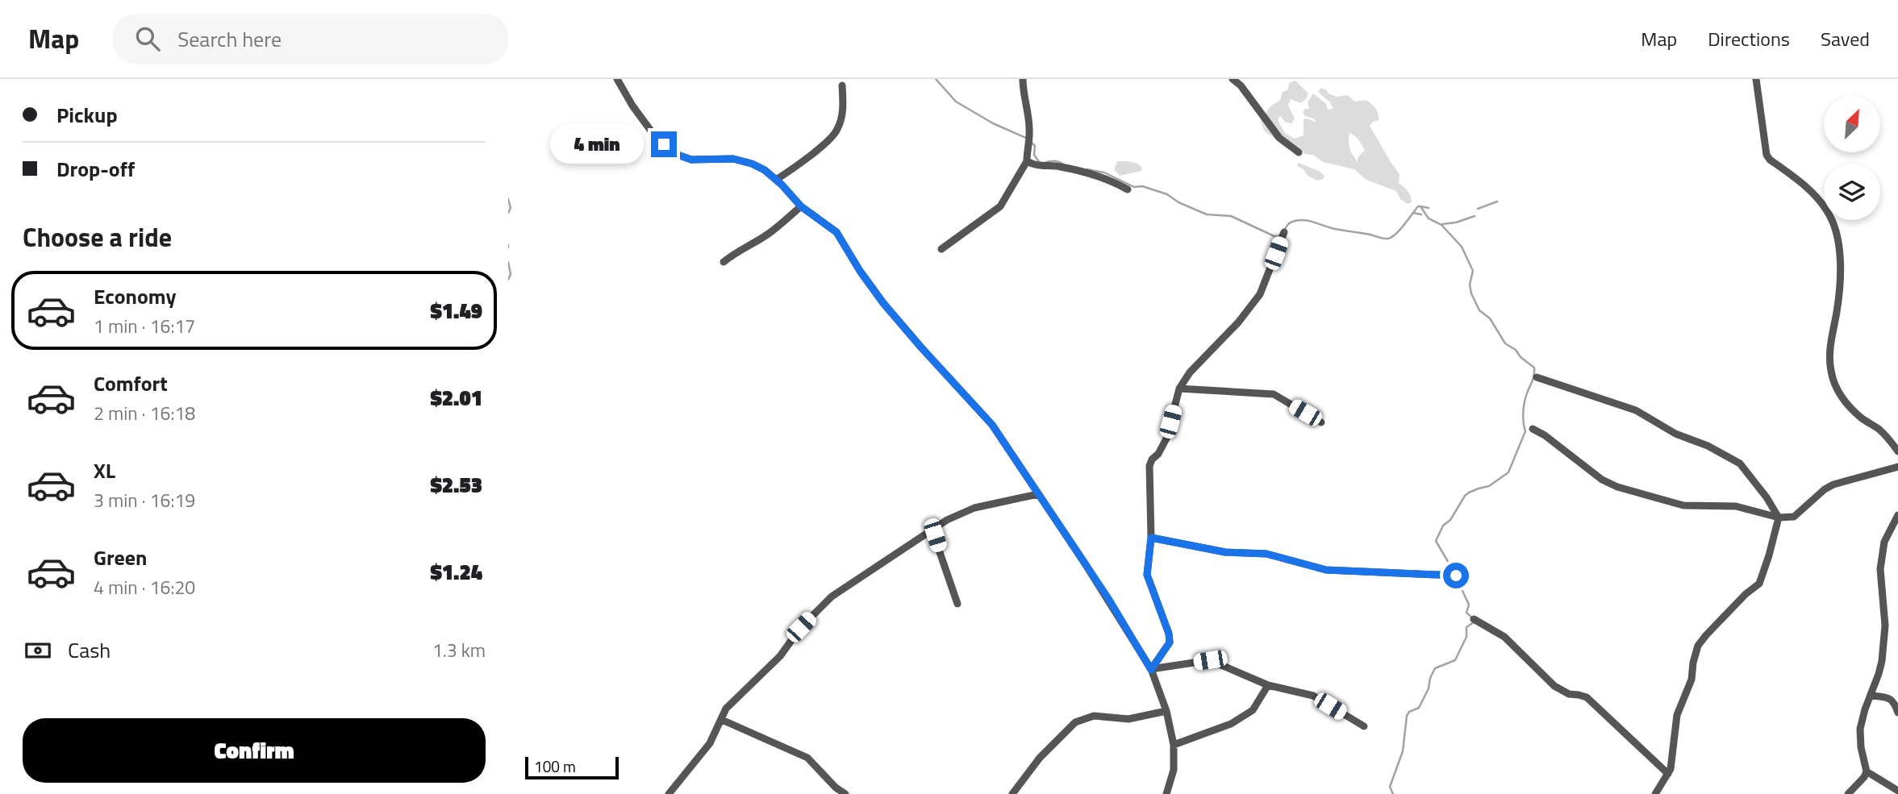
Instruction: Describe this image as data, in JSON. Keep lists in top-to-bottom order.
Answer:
{
  "scale_bar": "100 m",
  "north": "top right",
  "page": {
    "header": "Map",
    "search": "Search here",
    "nav": ["Map", "Directions", "Saved"],
    "banner": ["Pickup", "Drop-off"],
    "bubble": "4 min",
    "heading": "Choose a ride",
    "list": [
      {
        "name": "Economy",
        "note": "1 min · 16:17",
        "value": "$1.49"
      },
      {
        "name": "Comfort",
        "note": "2 min · 16:18",
        "value": "$2.01"
      },
      {
        "name": "XL",
        "note": "3 min · 16:19",
        "value": "$2.53"
      },
      {
        "name": "Green",
        "note": "4 min · 16:20",
        "value": "$1.24"
      }
    ],
    "pay": ["Cash", "1.3 km"],
    "buttons": "Confirm",
    "scale": "100 m"
  }
}
